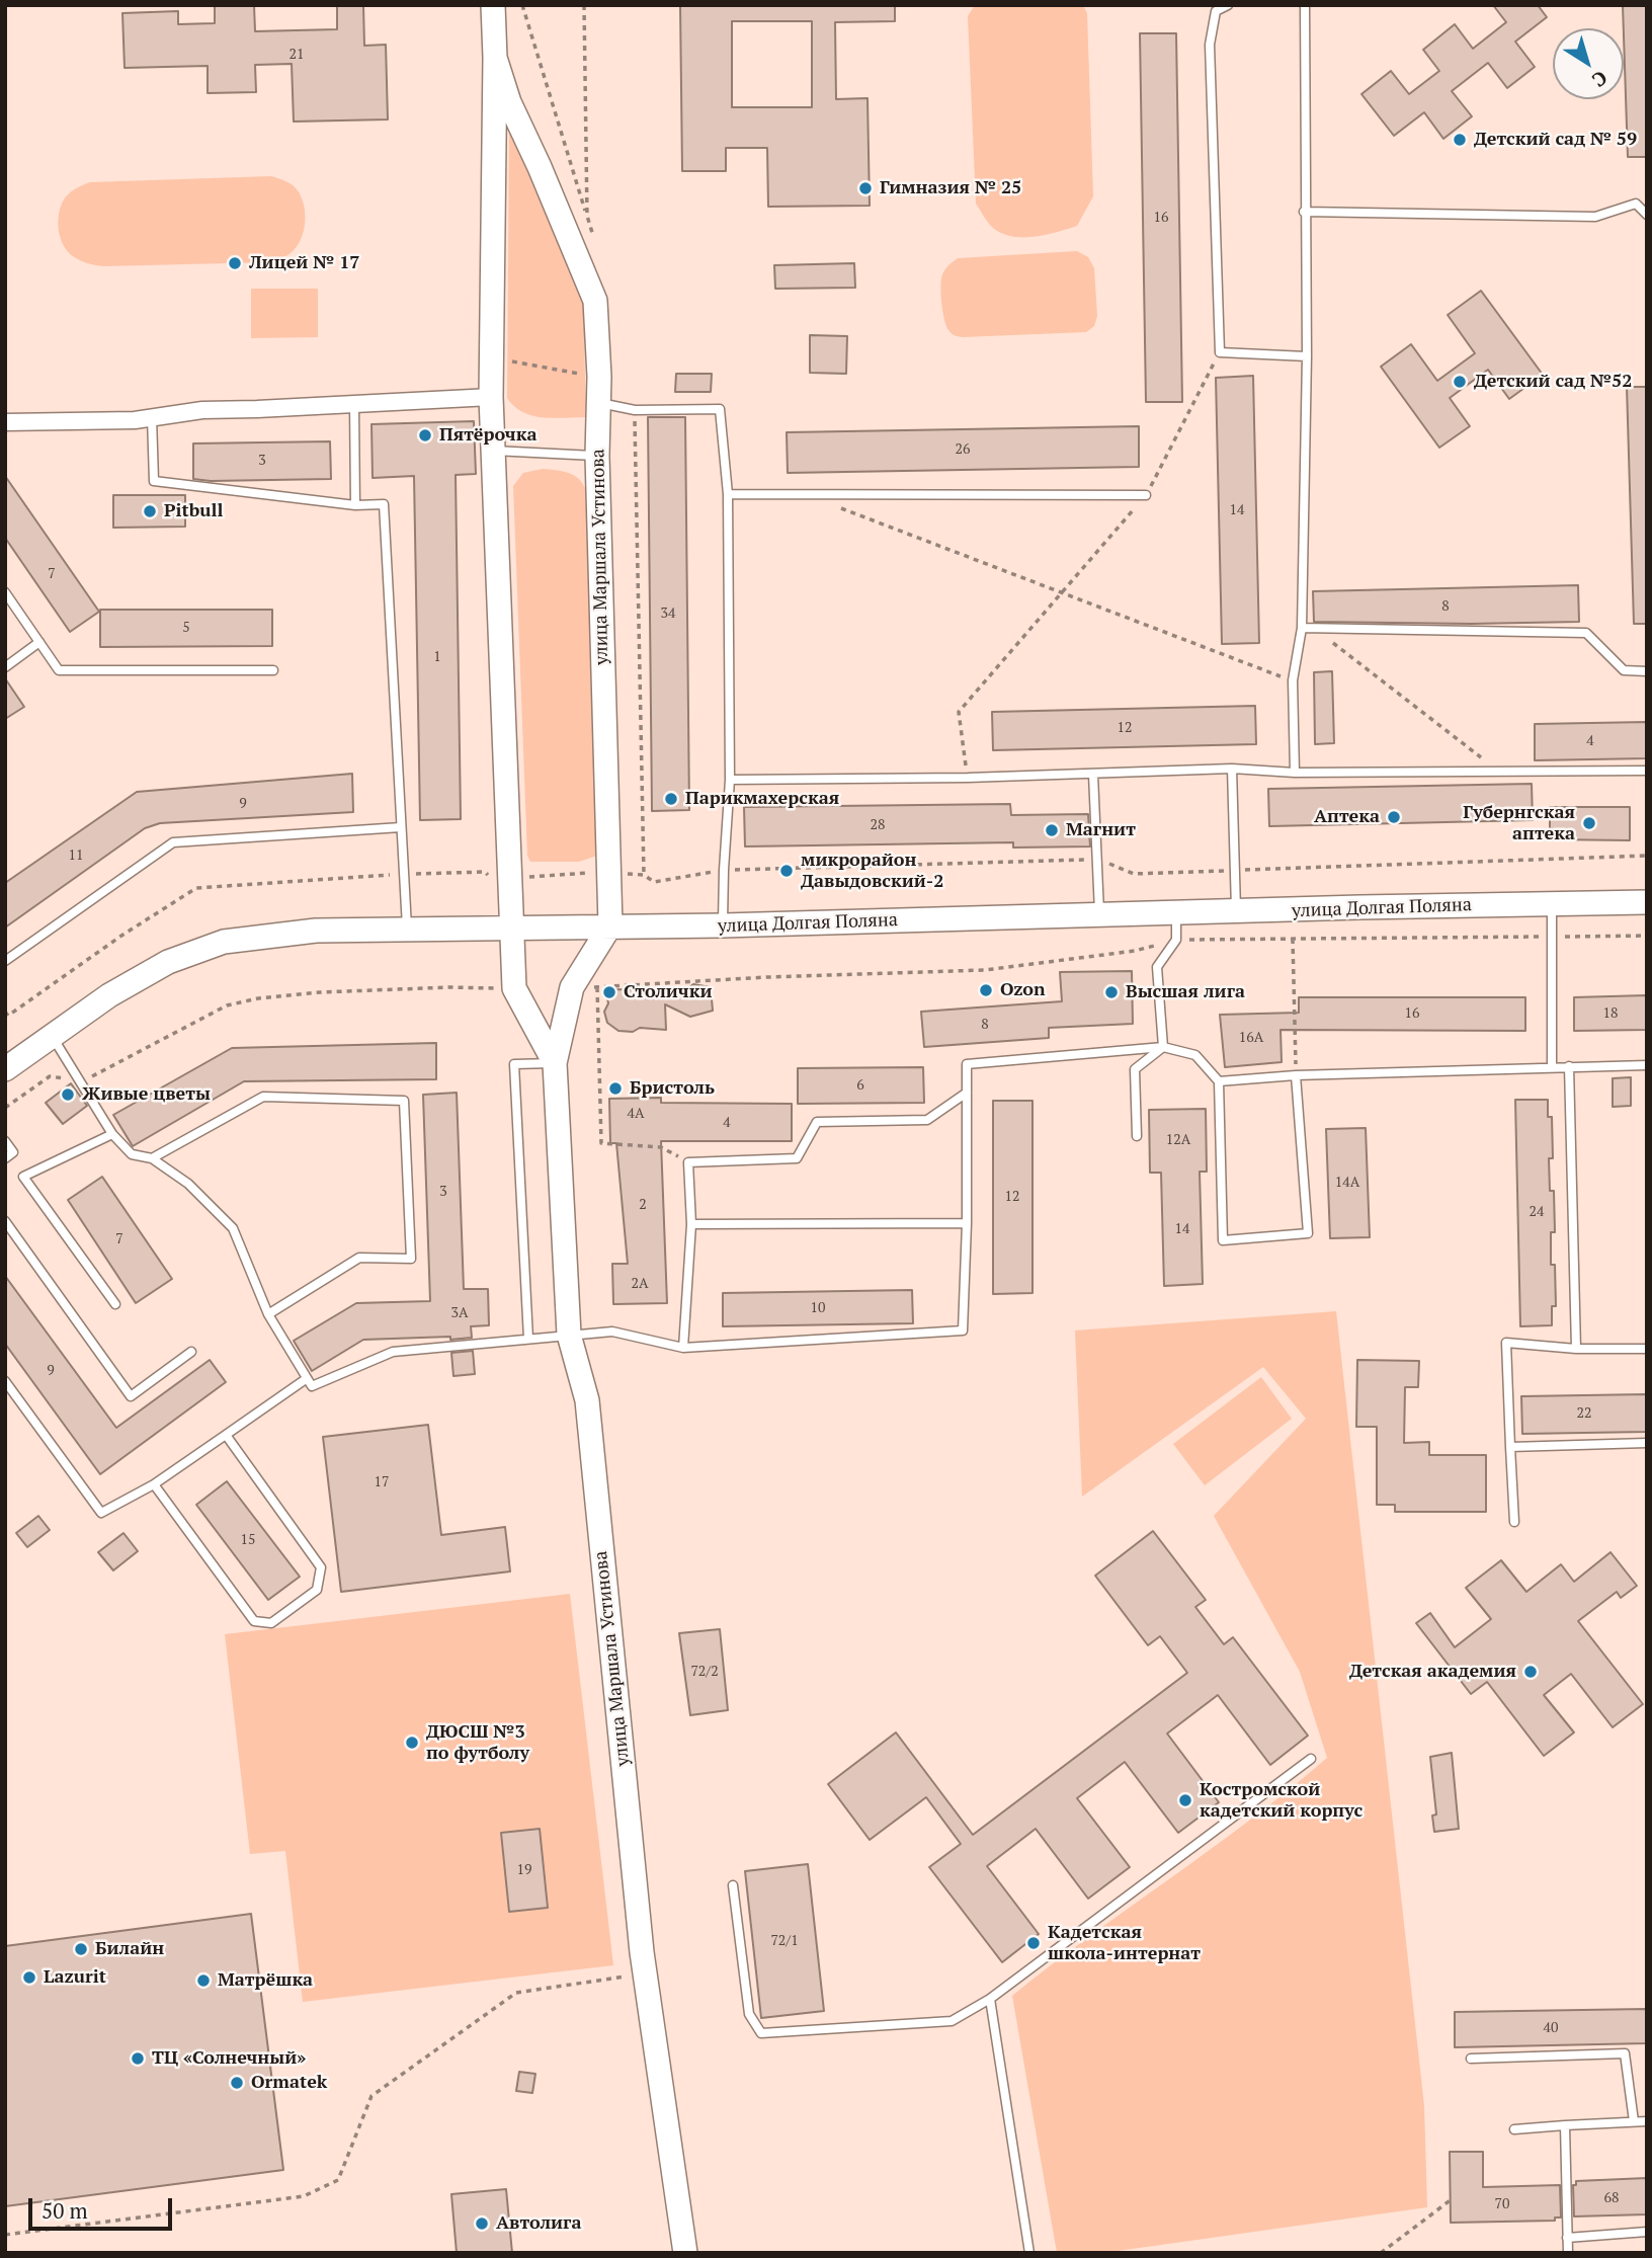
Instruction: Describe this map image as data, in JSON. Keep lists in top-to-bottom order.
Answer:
{
  "streets": {
    "street": ["улица Маршала Устинова", "улица Долгая Поляна"]
  },
  "crossings": [
    ["улица Маршала Устинова", "улица Долгая Поляна"]
  ],
  "places": [
    "Детский сад № 59",
    "Гимназия № 25",
    "Лицей № 17",
    "Детский сад №52",
    "Пятёрочка",
    "Pitbull",
    "Парикмахерская",
    "Аптека",
    "Губернгская аптека",
    "Магнит",
    "микрорайон Давыдовский-2",
    "Ozon",
    "Столички",
    "Высшая лига",
    "Бристоль",
    "Живые цветы",
    "Детская академия",
    "ДЮСШ №3 по футболу",
    "Костромской кадетский корпус",
    "Кадетская школа-интернат",
    "Билайн",
    "Lazurit",
    "Матрёшка",
    "ТЦ «Солнечный»",
    "Ormatek",
    "Автолига"
  ],
  "house_numbers": [
    "21",
    "16",
    "26",
    "3",
    "14",
    "7",
    "8",
    "34",
    "5",
    "1",
    "12",
    "4",
    "9",
    "28",
    "11",
    "16",
    "18",
    "8",
    "16А",
    "6",
    "4А",
    "4",
    "12А",
    "14А",
    "3",
    "12",
    "2",
    "24",
    "14",
    "7",
    "2А",
    "10",
    "3А",
    "9",
    "22",
    "17",
    "15",
    "72/2",
    "19",
    "72/1",
    "40",
    "68",
    "70"
  ],
  "scale_bar": "50 m",
  "north": "bottom right"
}
